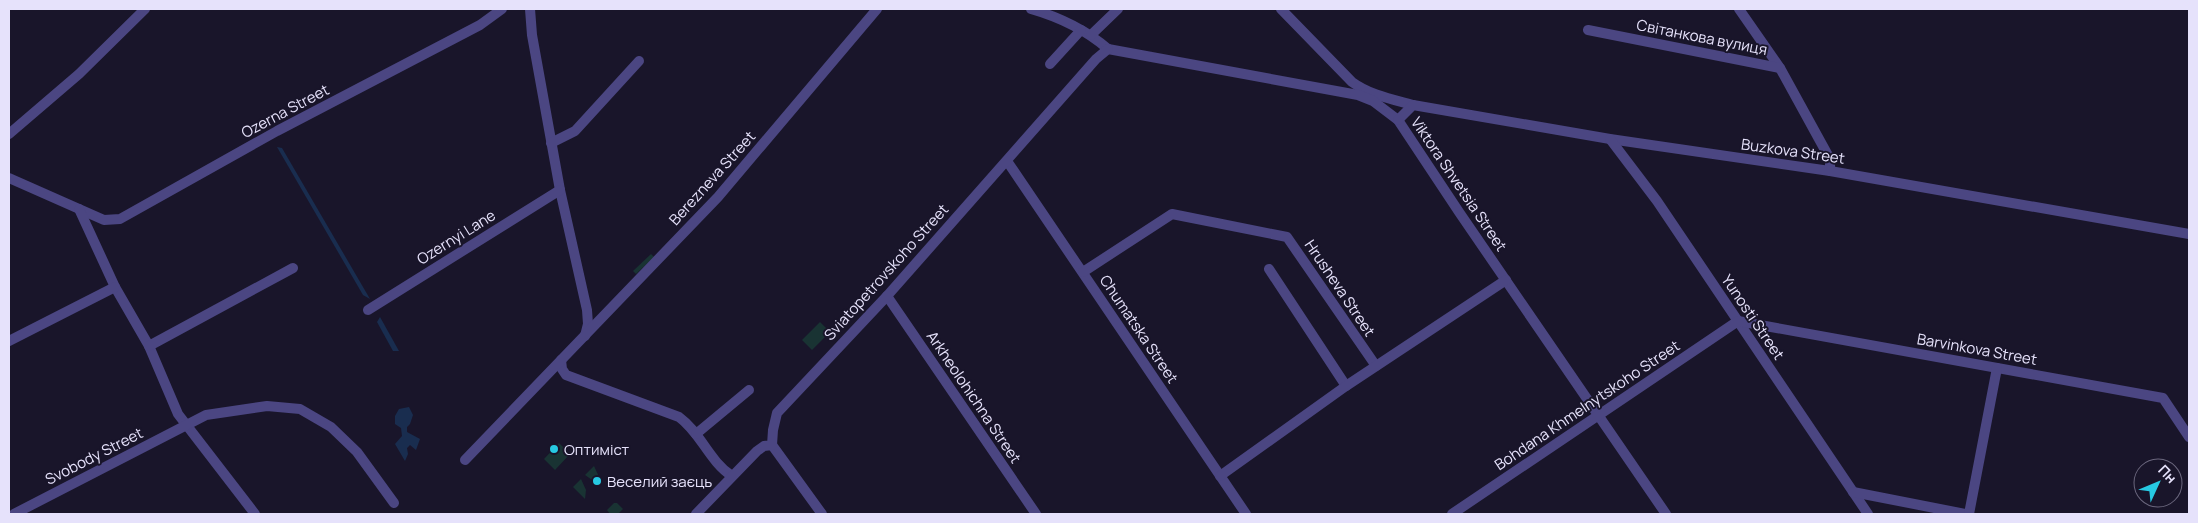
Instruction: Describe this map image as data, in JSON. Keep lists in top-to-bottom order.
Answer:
{
  "streets": {
    "street": [
      "Світанкова вулиця",
      "Ozerna Street",
      "Buzkova Street",
      "Berezneva Street",
      "Viktora Shvetsia Street",
      "Ozernyi Lane",
      "Sviatopetrovskoho Street",
      "Hrusheva Street",
      "Yunosti Street",
      "Chumatska Street",
      "Barvinkova Street",
      "Arkheolohichna Street",
      "Bohdana Khmelnytskoho Street",
      "Svobody Street"
    ]
  },
  "crossings": [
    ["Buzkova Street", "Yunosti Street"],
    ["Viktora Shvetsia Street", "Sviatopetrovskoho Street"],
    ["Viktora Shvetsia Street", "Bohdana Khmelnytskoho Street"],
    ["Sviatopetrovskoho Street", "Chumatska Street"],
    ["Sviatopetrovskoho Street", "Arkheolohichna Street"],
    ["Hrusheva Street", "Chumatska Street"],
    ["Yunosti Street", "Barvinkova Street"],
    ["Yunosti Street", "Bohdana Khmelnytskoho Street"],
    ["Barvinkova Street", "Bohdana Khmelnytskoho Street"]
  ],
  "places": ["Оптиміст", "Веселий заєць"],
  "north": "top right"
}
